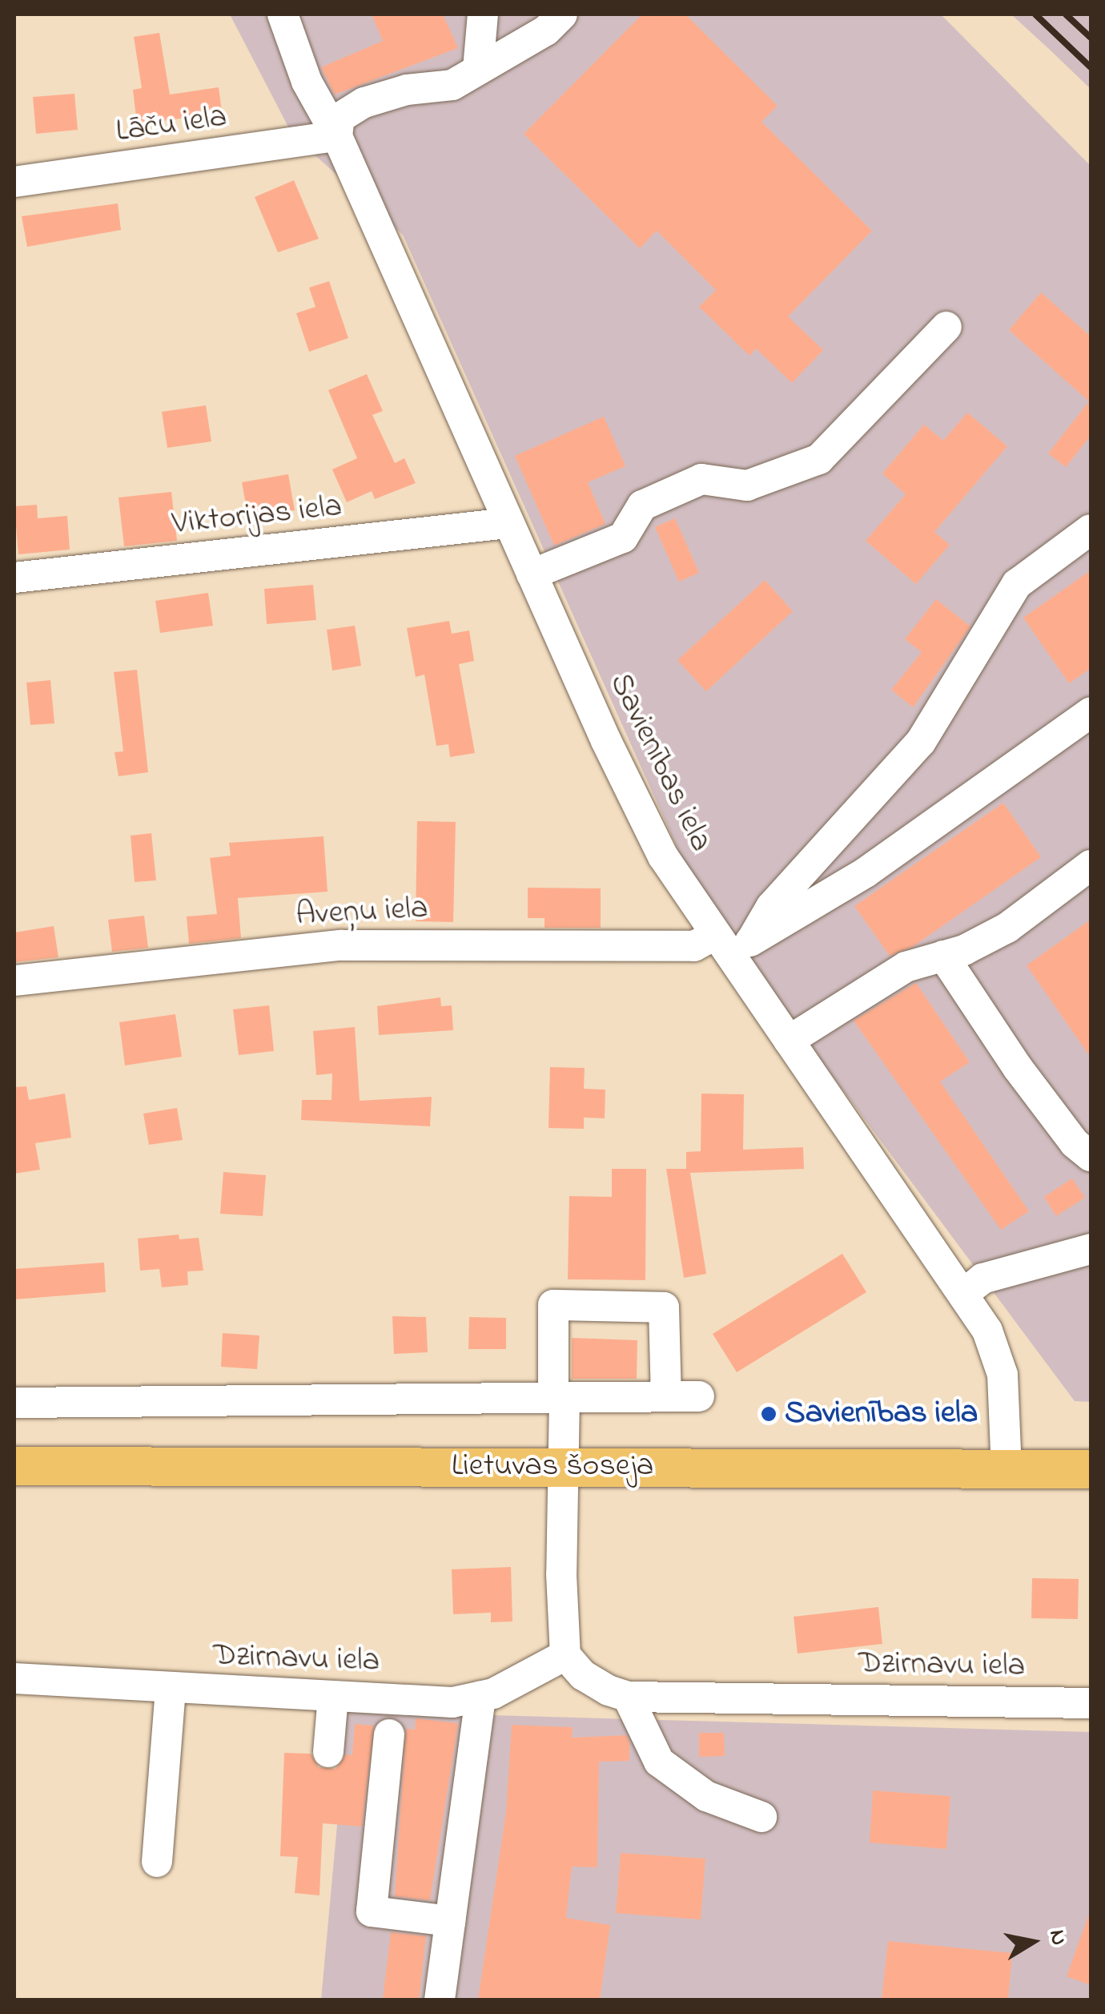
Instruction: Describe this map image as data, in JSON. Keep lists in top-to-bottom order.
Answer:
{
  "streets": {
    "main road": ["Lietuvas šoseja"],
    "street": [
      "Lāču iela",
      "Viktorijas iela",
      "Savienības iela",
      "Aveņu iela",
      "Dzirnavu iela"
    ]
  },
  "crossings": [
    ["Lāču iela", "Savienības iela"],
    ["Viktorijas iela", "Savienības iela"],
    ["Savienības iela", "Aveņu iela"],
    ["Savienības iela", "Lietuvas šoseja"]
  ],
  "places": ["Savienības iela"],
  "north": "right"
}
